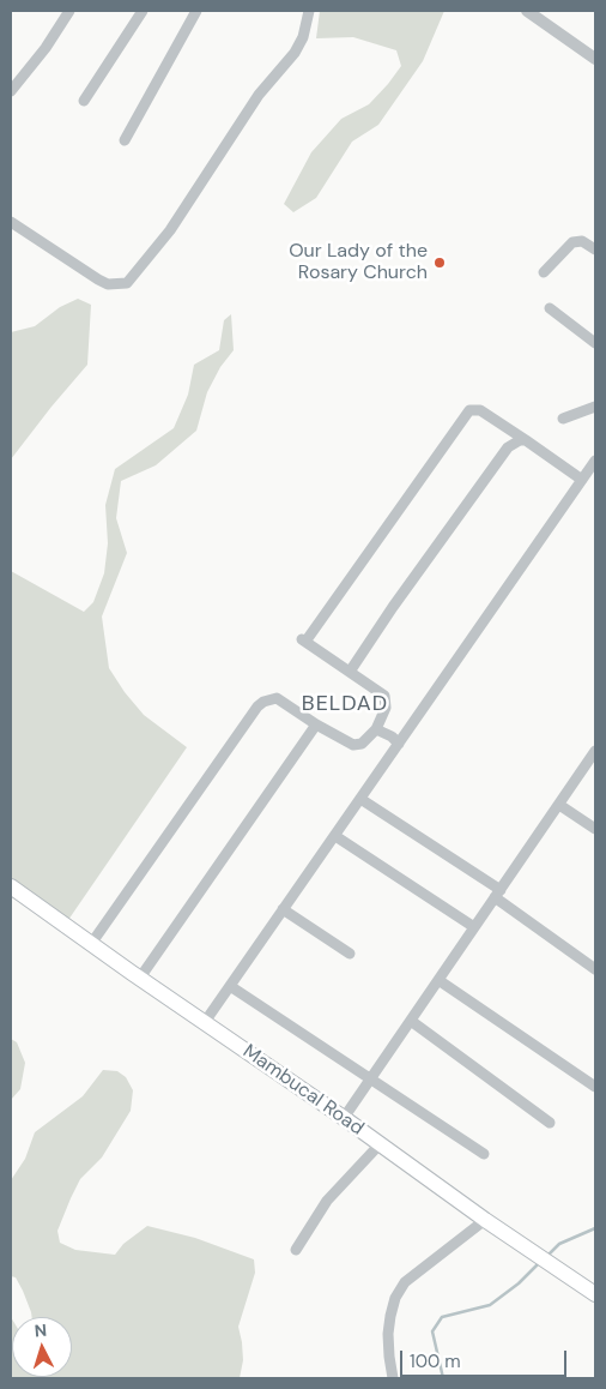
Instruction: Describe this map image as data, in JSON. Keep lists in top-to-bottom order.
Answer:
{
  "streets": {
    "main road": ["Mambucal Road"]
  },
  "districts": ["BELDAD"],
  "places": ["Our Lady of the Rosary Church"],
  "scale_bar": "100 m",
  "north": "top"
}
